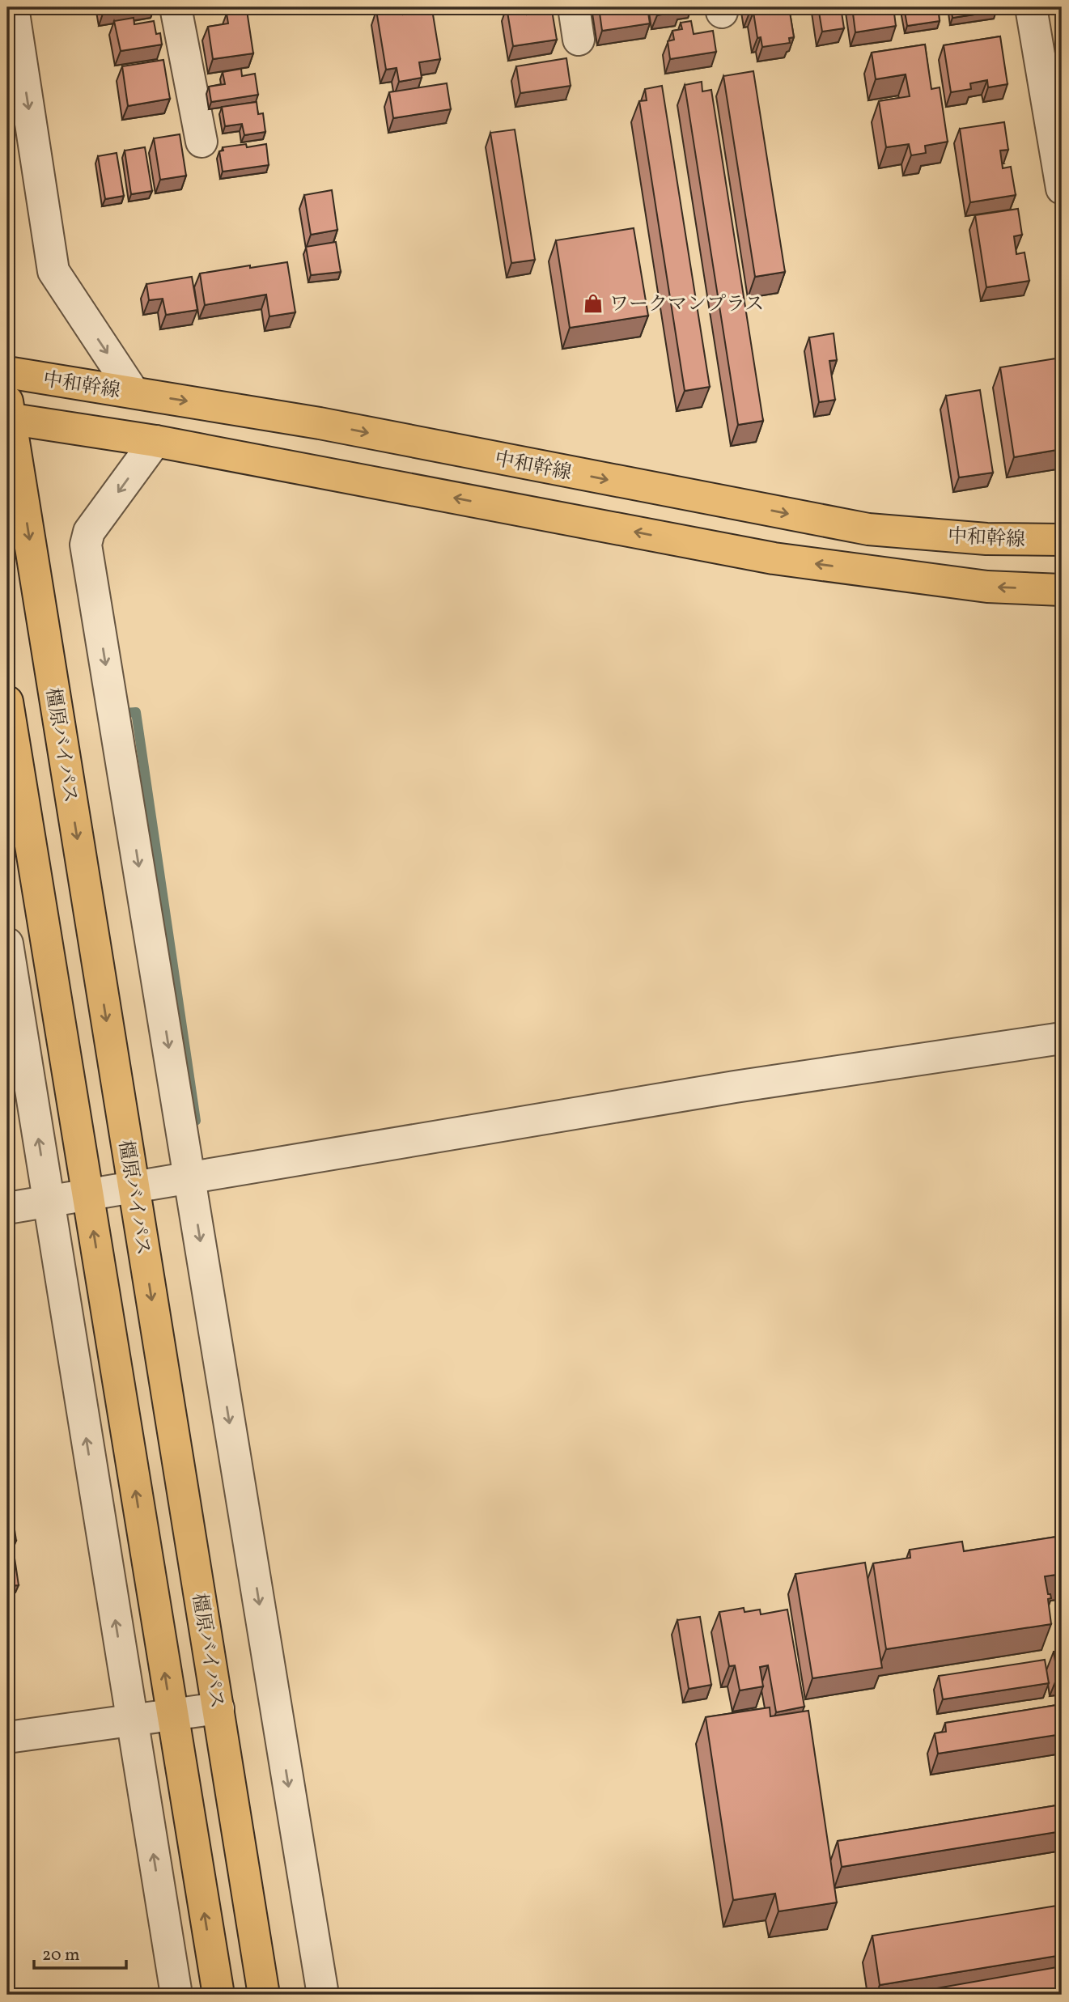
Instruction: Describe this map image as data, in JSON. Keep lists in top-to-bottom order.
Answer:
{
  "streets": {
    "main road": ["中和幹線", "橿原バイパス"]
  },
  "places": {
    "shop": ["ワークマンプラス"]
  },
  "scale_bar": "20 m"
}
